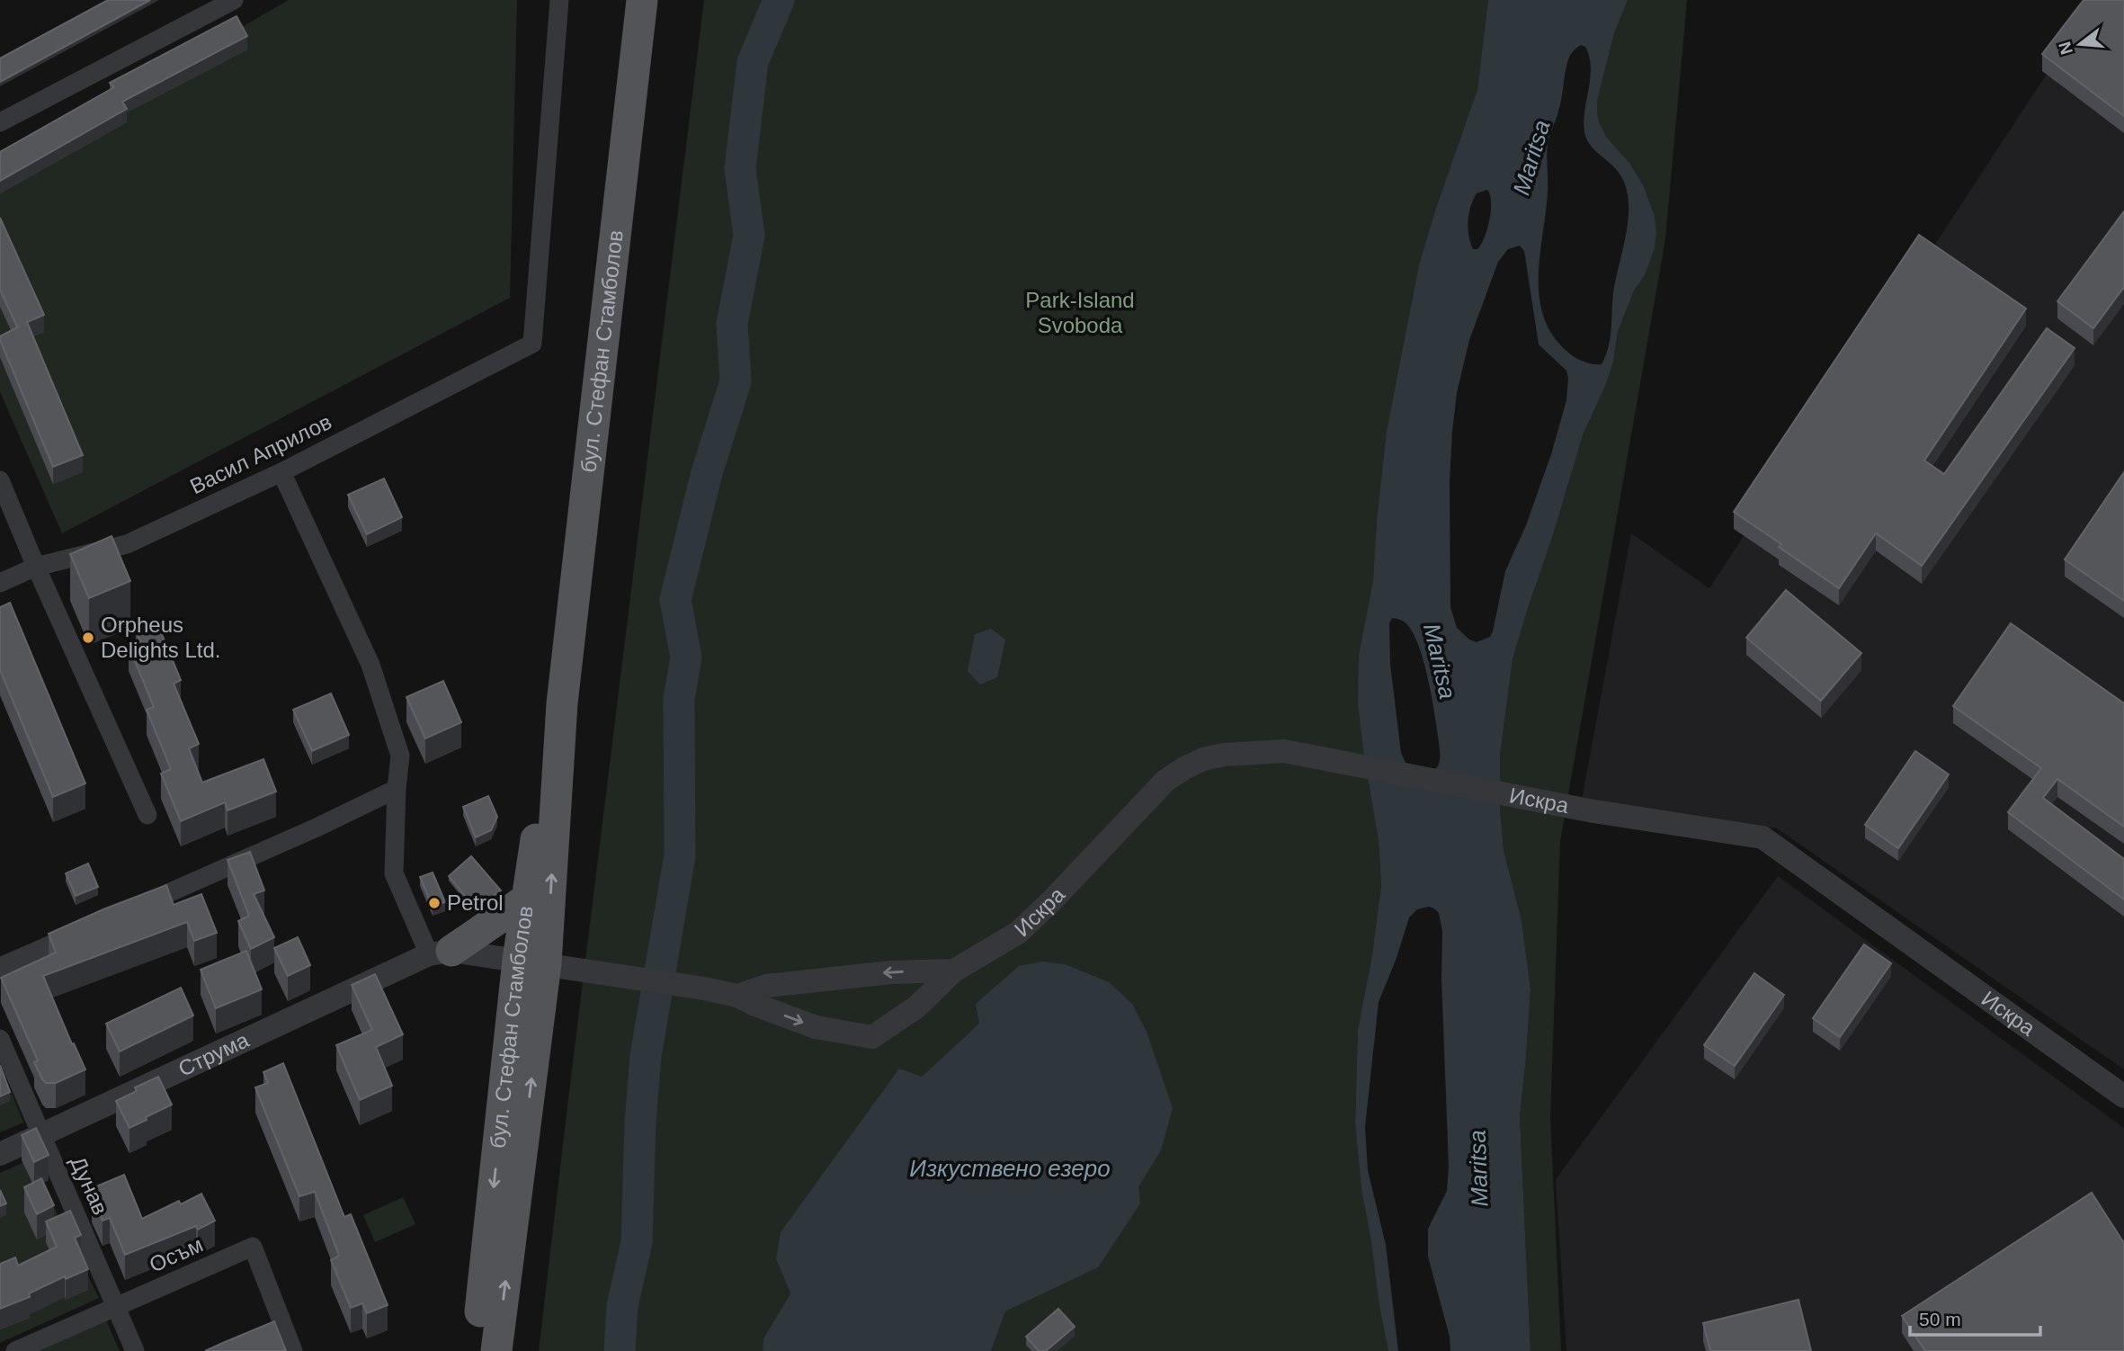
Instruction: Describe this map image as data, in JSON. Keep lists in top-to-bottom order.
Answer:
{
  "streets": {
    "main road": ["бул. Стефан Стамболов"],
    "street": [
      "Васил Априлов",
      "Искра",
      "Струма",
      "Дунав",
      "Осъм"
    ]
  },
  "crossings": [
    ["бул. Стефан Стамболов", "Искра"],
    ["Искра", "Струма"],
    ["Струма", "Дунав"],
    ["Дунав", "Осъм"]
  ],
  "water": ["Maritsa", "Изкуствено езеро"],
  "parks": ["Park-Island Svoboda"],
  "places": ["Orpheus Delights Ltd.", "Petrol"],
  "scale_bar": "50 m",
  "north": "left"
}
